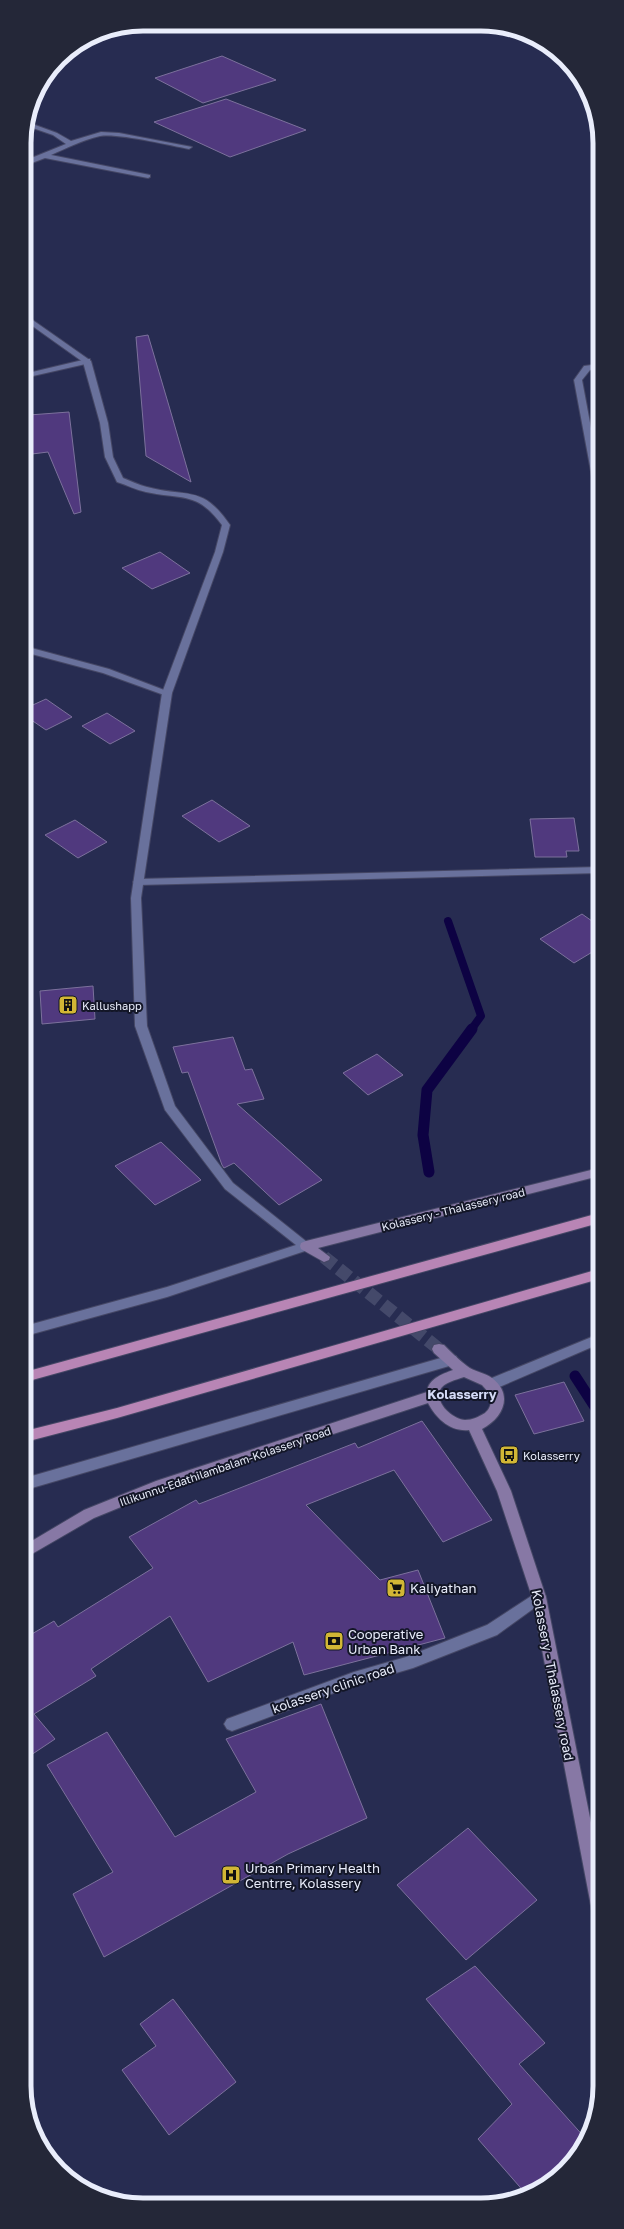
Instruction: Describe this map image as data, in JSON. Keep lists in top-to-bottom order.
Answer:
{
  "streets": {
    "main road": ["Kolassery - Thalassery road", "Illikunnu-Edathilambalam-Kolassery Road"],
    "street": ["kolassery clinic road"]
  },
  "crossings": [
    ["Kolassery - Thalassery road", "Illikunnu-Edathilambalam-Kolassery Road"],
    ["Kolassery - Thalassery road", "kolassery clinic road"]
  ],
  "districts": ["Kolasserry"],
  "places": {
    "building": ["Kallushapp"],
    "bus stop": ["Kolasserry"],
    "supermarket": ["Kaliyathan"],
    "bank": ["Cooperative Urban Bank"],
    "hospital": ["Urban Primary Health Centrre, Kolassery"]
  }
}
